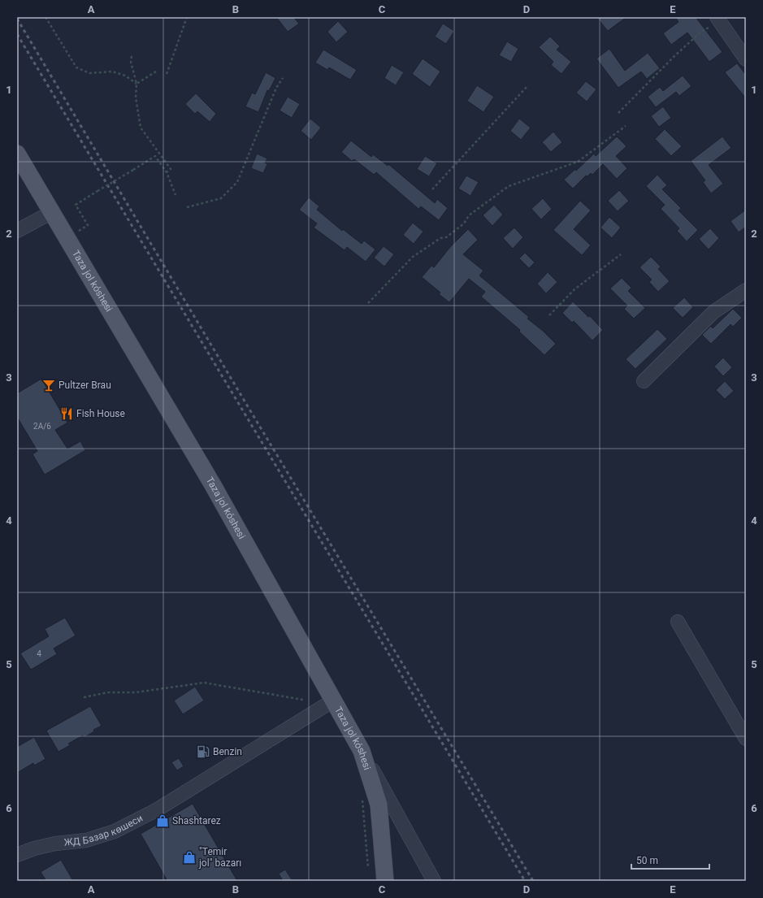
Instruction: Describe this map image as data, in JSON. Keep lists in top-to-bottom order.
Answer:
{
  "streets": {
    "main road": ["Taza jol kóshesi"],
    "street": ["ЖД Базар көшеси"]
  },
  "crossings": [
    ["Taza jol kóshesi", "ЖД Базар көшеси"]
  ],
  "places": {
    "bar": ["Pultzer Brau"],
    "restaurant": ["Fish House"],
    "fuel station": ["Benzin"],
    "shop": ["Shashtarez", "\"Temir jol\" bazarı"]
  },
  "house_numbers": ["2А/6", "4"],
  "scale_bar": "50 m",
  "grid": {
    "columns": [
      "A",
      "B",
      "C",
      "D",
      "E"
    ],
    "rows": [
      "1",
      "2",
      "3",
      "4",
      "5",
      "6"
    ]
  }
}
